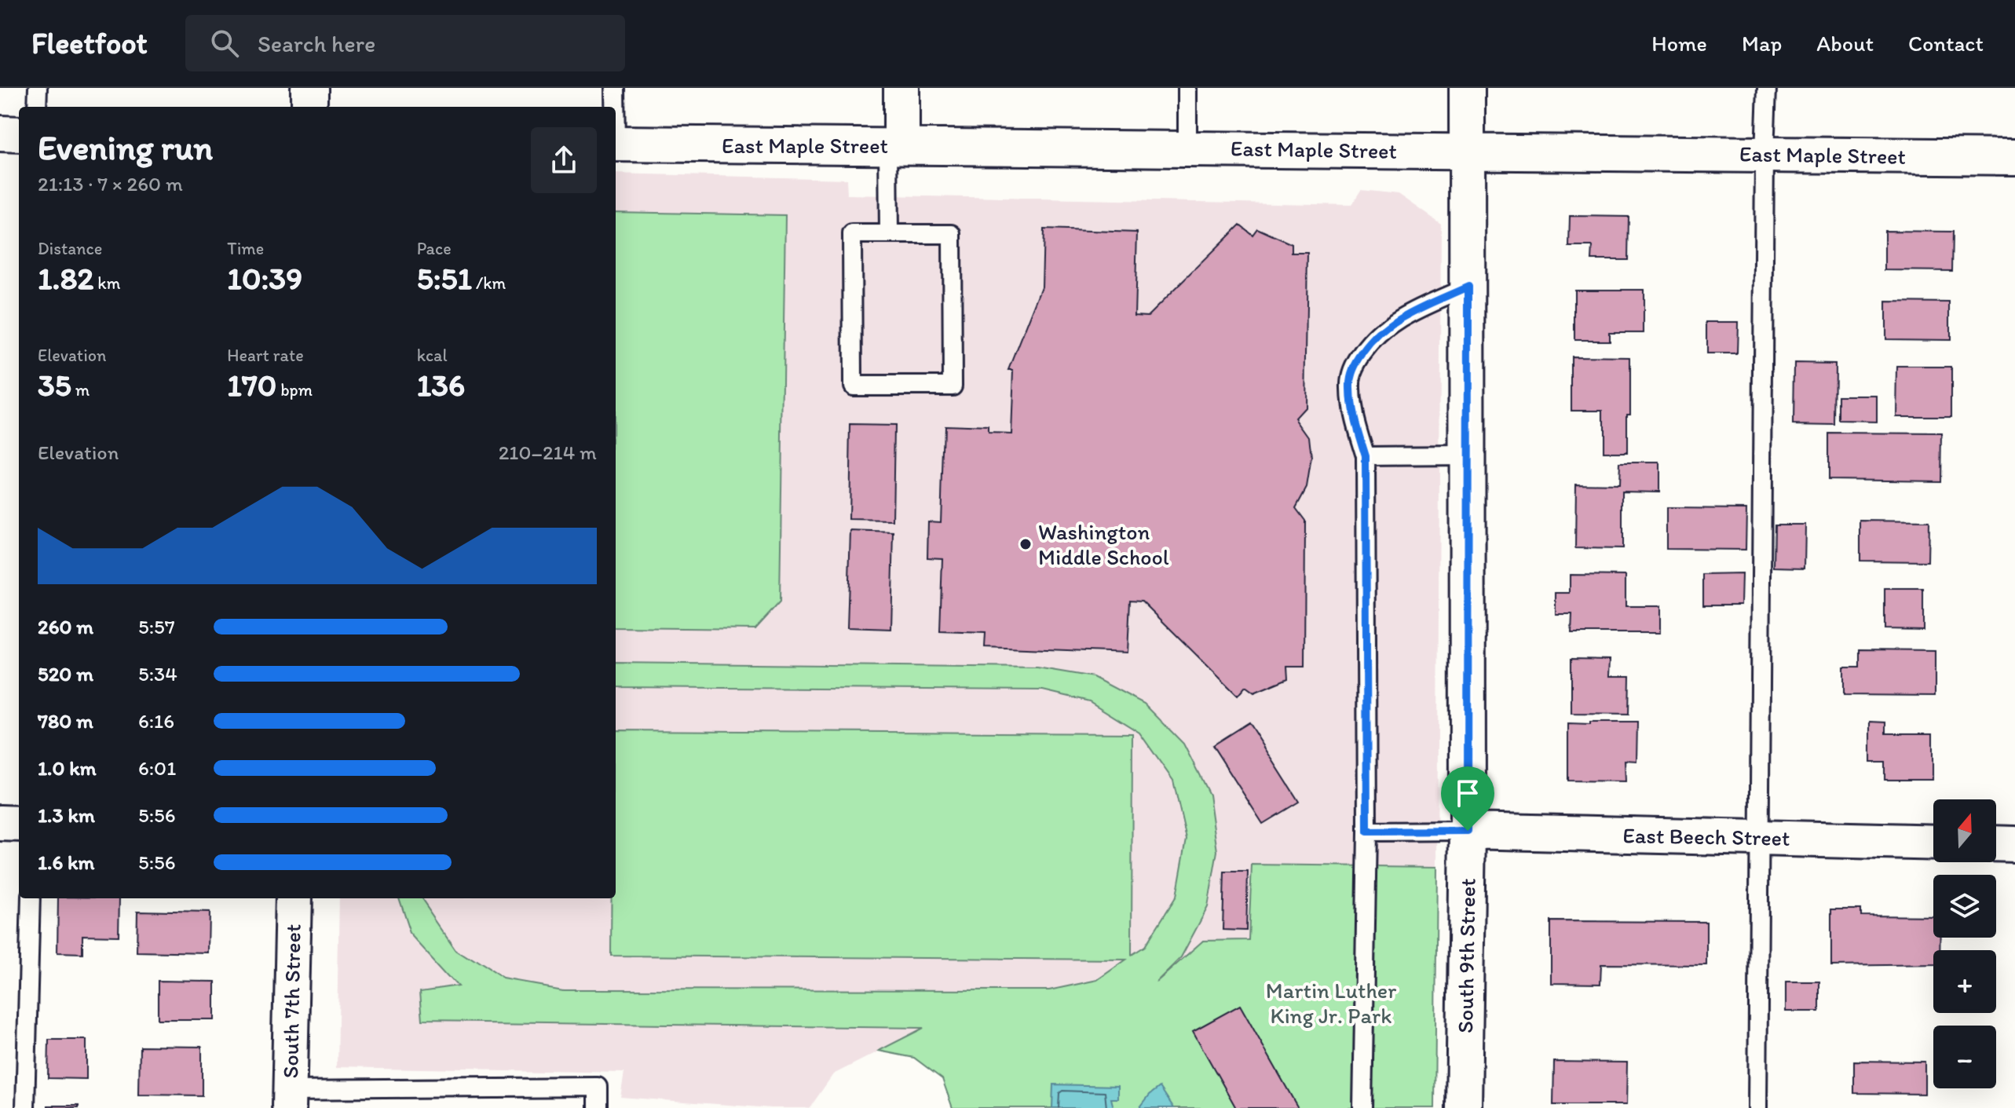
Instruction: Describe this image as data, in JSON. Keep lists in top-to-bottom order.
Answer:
{
  "streets": {
    "street": [
      "East Maple Street",
      "East Beech Street",
      "South 9th Street",
      "South 7th Street"
    ]
  },
  "crossings": [
    ["East Maple Street", "South 9th Street"],
    ["East Beech Street", "South 9th Street"]
  ],
  "parks": ["Martin Luther King Jr. Park"],
  "places": ["Washington Middle School"],
  "north": "top",
  "page": {
    "header": "Fleetfoot",
    "search": "Search here",
    "nav": [
      "Home",
      "Map",
      "About",
      "Contact"
    ],
    "heading": ["Evening run", "21:13 · 7 × 260 m"],
    "stats": [
      ["Distance", "1.82 km"],
      ["Time", "10:39"],
      ["Pace", "5:51 /km"],
      ["Elevation", "35 m"],
      ["Heart rate", "170 bpm"],
      ["kcal", "136"]
    ],
    "chart": ["Elevation", "210–214 m"],
    "list": [
      {
        "name": "260 m",
        "note": "5:57"
      },
      {
        "name": "520 m",
        "note": "5:34"
      },
      {
        "name": "780 m",
        "note": "6:16"
      },
      {
        "name": "1.0 km",
        "note": "6:01"
      },
      {
        "name": "1.3 km",
        "note": "5:56"
      },
      {
        "name": "1.6 km",
        "note": "5:56"
      }
    ],
    "map_buttons": ["+", "−"]
  }
}
